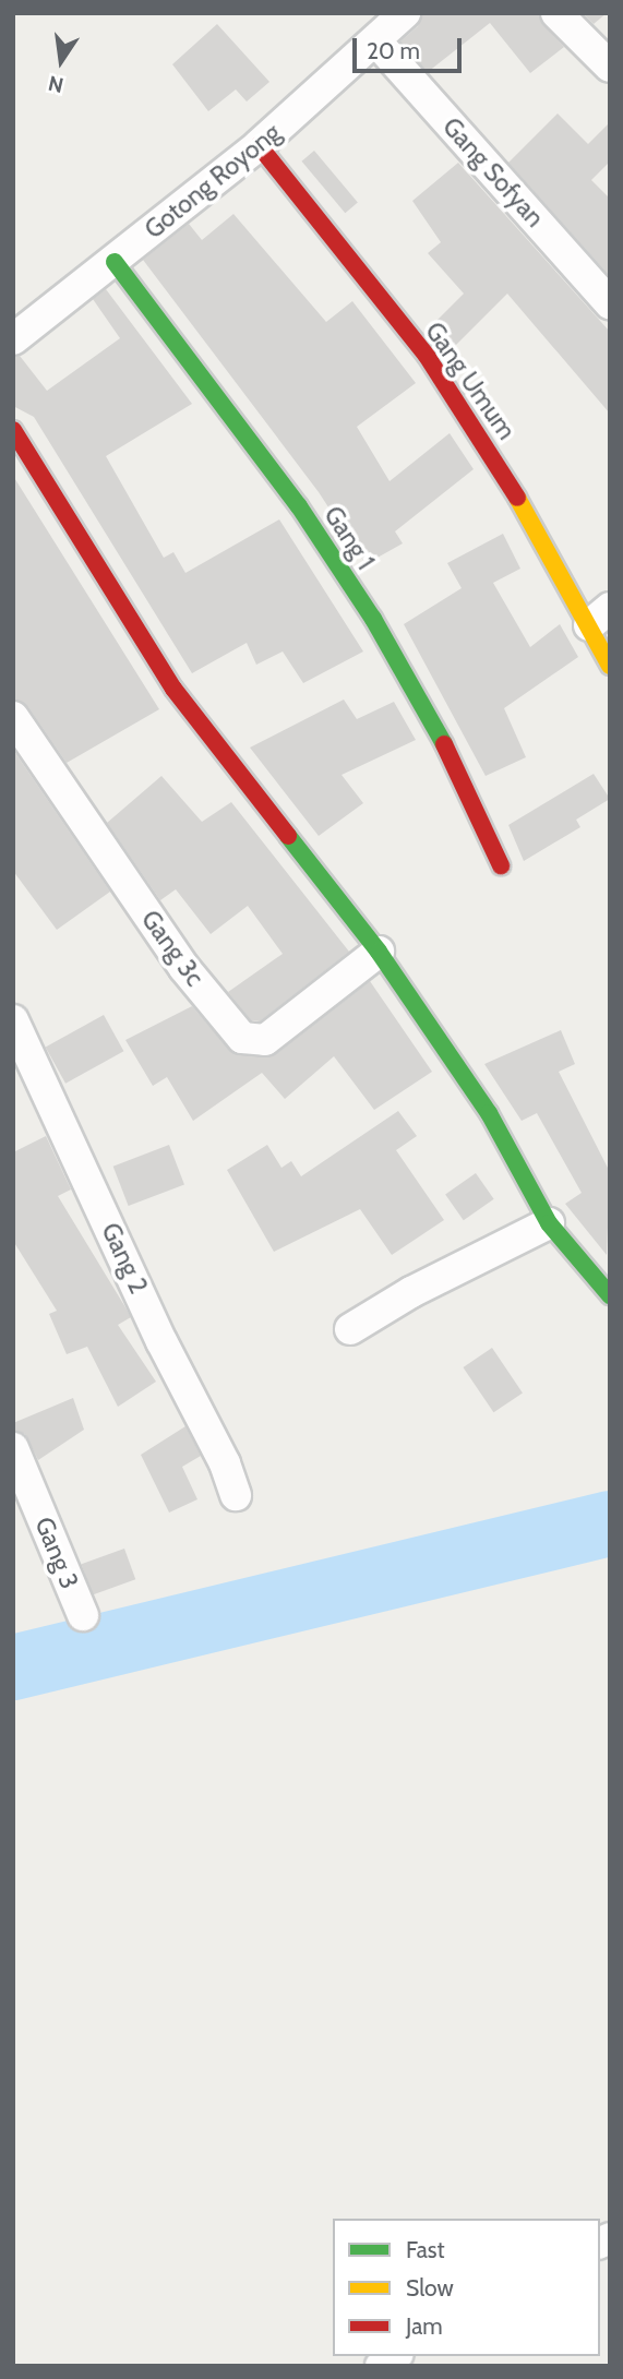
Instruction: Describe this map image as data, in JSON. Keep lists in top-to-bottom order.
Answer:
{
  "streets": {
    "street": [
      "Gang Sofyan",
      "Gotong Royong",
      "Gang Umum",
      "Gang 1",
      "Gang 3c",
      "Gang 2",
      "Gang 3"
    ]
  },
  "crossings": [
    ["Gang Sofyan", "Gotong Royong"],
    ["Gotong Royong", "Gang Umum"],
    ["Gotong Royong", "Gang 1"]
  ],
  "legend": ["Fast", "Slow", "Jam"],
  "scale_bar": "20 m",
  "north": "bottom"
}
